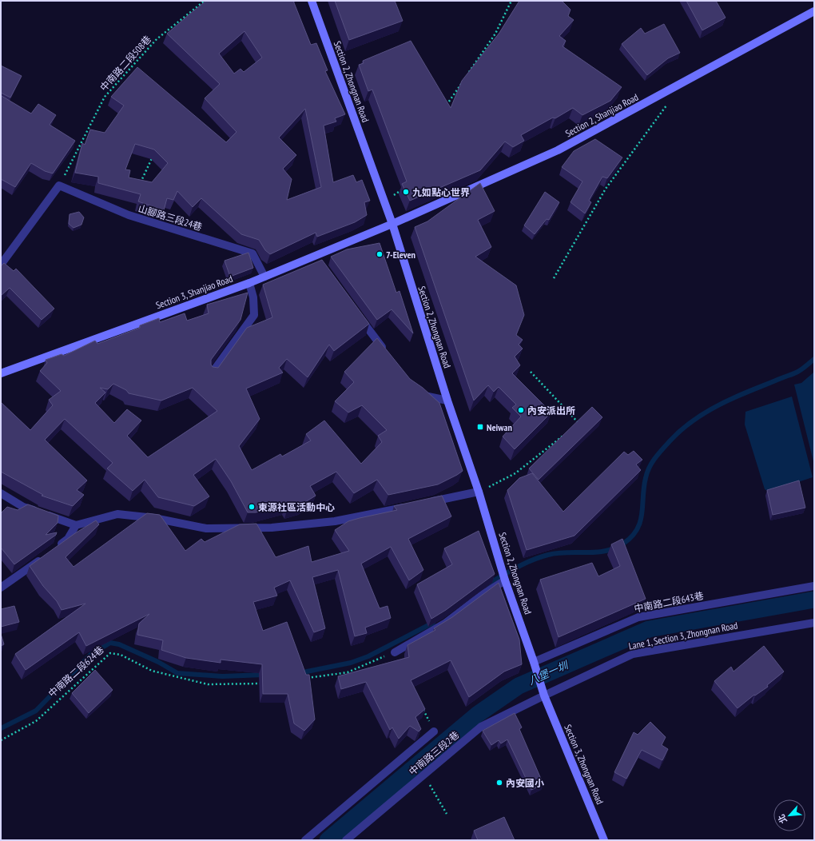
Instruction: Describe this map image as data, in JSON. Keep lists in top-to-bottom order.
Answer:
{
  "streets": {
    "main road": [
      "Section 2, Zhongnan Road",
      "Section 2, Shanjiao Road",
      "Section 3, Shanjiao Road",
      "Section 3, Zhongnan Road"
    ],
    "street": [
      "山腳路三段24巷",
      "中南路二段643巷",
      "Lane 1, Section 3, Zhongnan Road",
      "中南路三段2巷"
    ],
    "path": ["中南路二段508巷", "中南路二段624巷"]
  },
  "crossings": [
    ["中南路二段508巷", "山腳路三段24巷"],
    ["Section 2, Zhongnan Road", "Section 2, Shanjiao Road"],
    ["Section 2, Zhongnan Road", "Section 3, Shanjiao Road"],
    ["Section 2, Zhongnan Road", "中南路二段643巷"],
    ["Section 2, Zhongnan Road", "Lane 1, Section 3, Zhongnan Road"],
    ["Section 2, Zhongnan Road", "中南路三段2巷"],
    ["Section 2, Zhongnan Road", "Section 3, Zhongnan Road"],
    ["Section 2, Shanjiao Road", "Section 3, Shanjiao Road"],
    ["山腳路三段24巷", "Section 3, Shanjiao Road"],
    ["Lane 1, Section 3, Zhongnan Road", "中南路三段2巷"],
    ["Lane 1, Section 3, Zhongnan Road", "Section 3, Zhongnan Road"],
    ["中南路三段2巷", "Section 3, Zhongnan Road"]
  ],
  "water": ["八堡一圳"],
  "places": {
    "other": [
      "九如點心世界",
      "7-Eleven",
      "內安派出所",
      "東源社區活動中心",
      "內安國小"
    ],
    "transit": ["Neiwan"]
  },
  "north": "bottom left"
}
